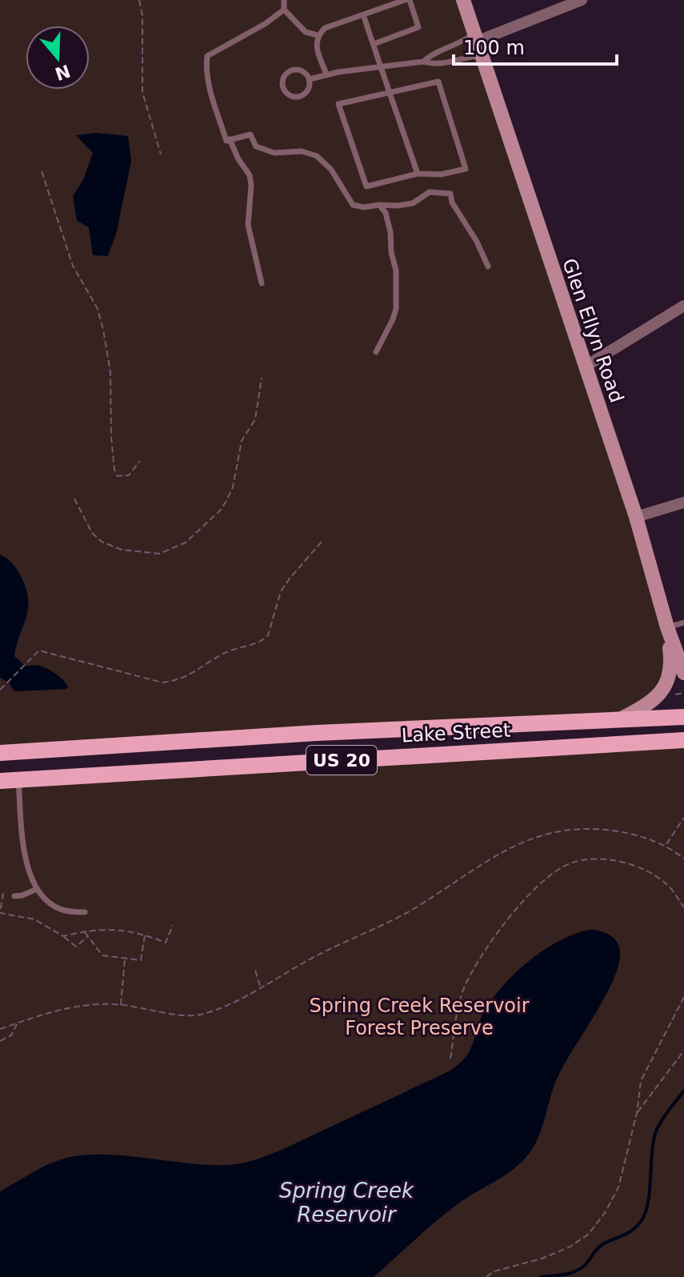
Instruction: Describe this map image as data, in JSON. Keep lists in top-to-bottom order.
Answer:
{
  "streets": {
    "main road": ["Lake Street", "US 20"],
    "street": ["Glen Ellyn Road"]
  },
  "water": ["Spring Creek Reservoir"],
  "parks": ["Spring Creek Reservoir Forest Preserve"],
  "scale_bar": "100 m",
  "north": "bottom"
}
